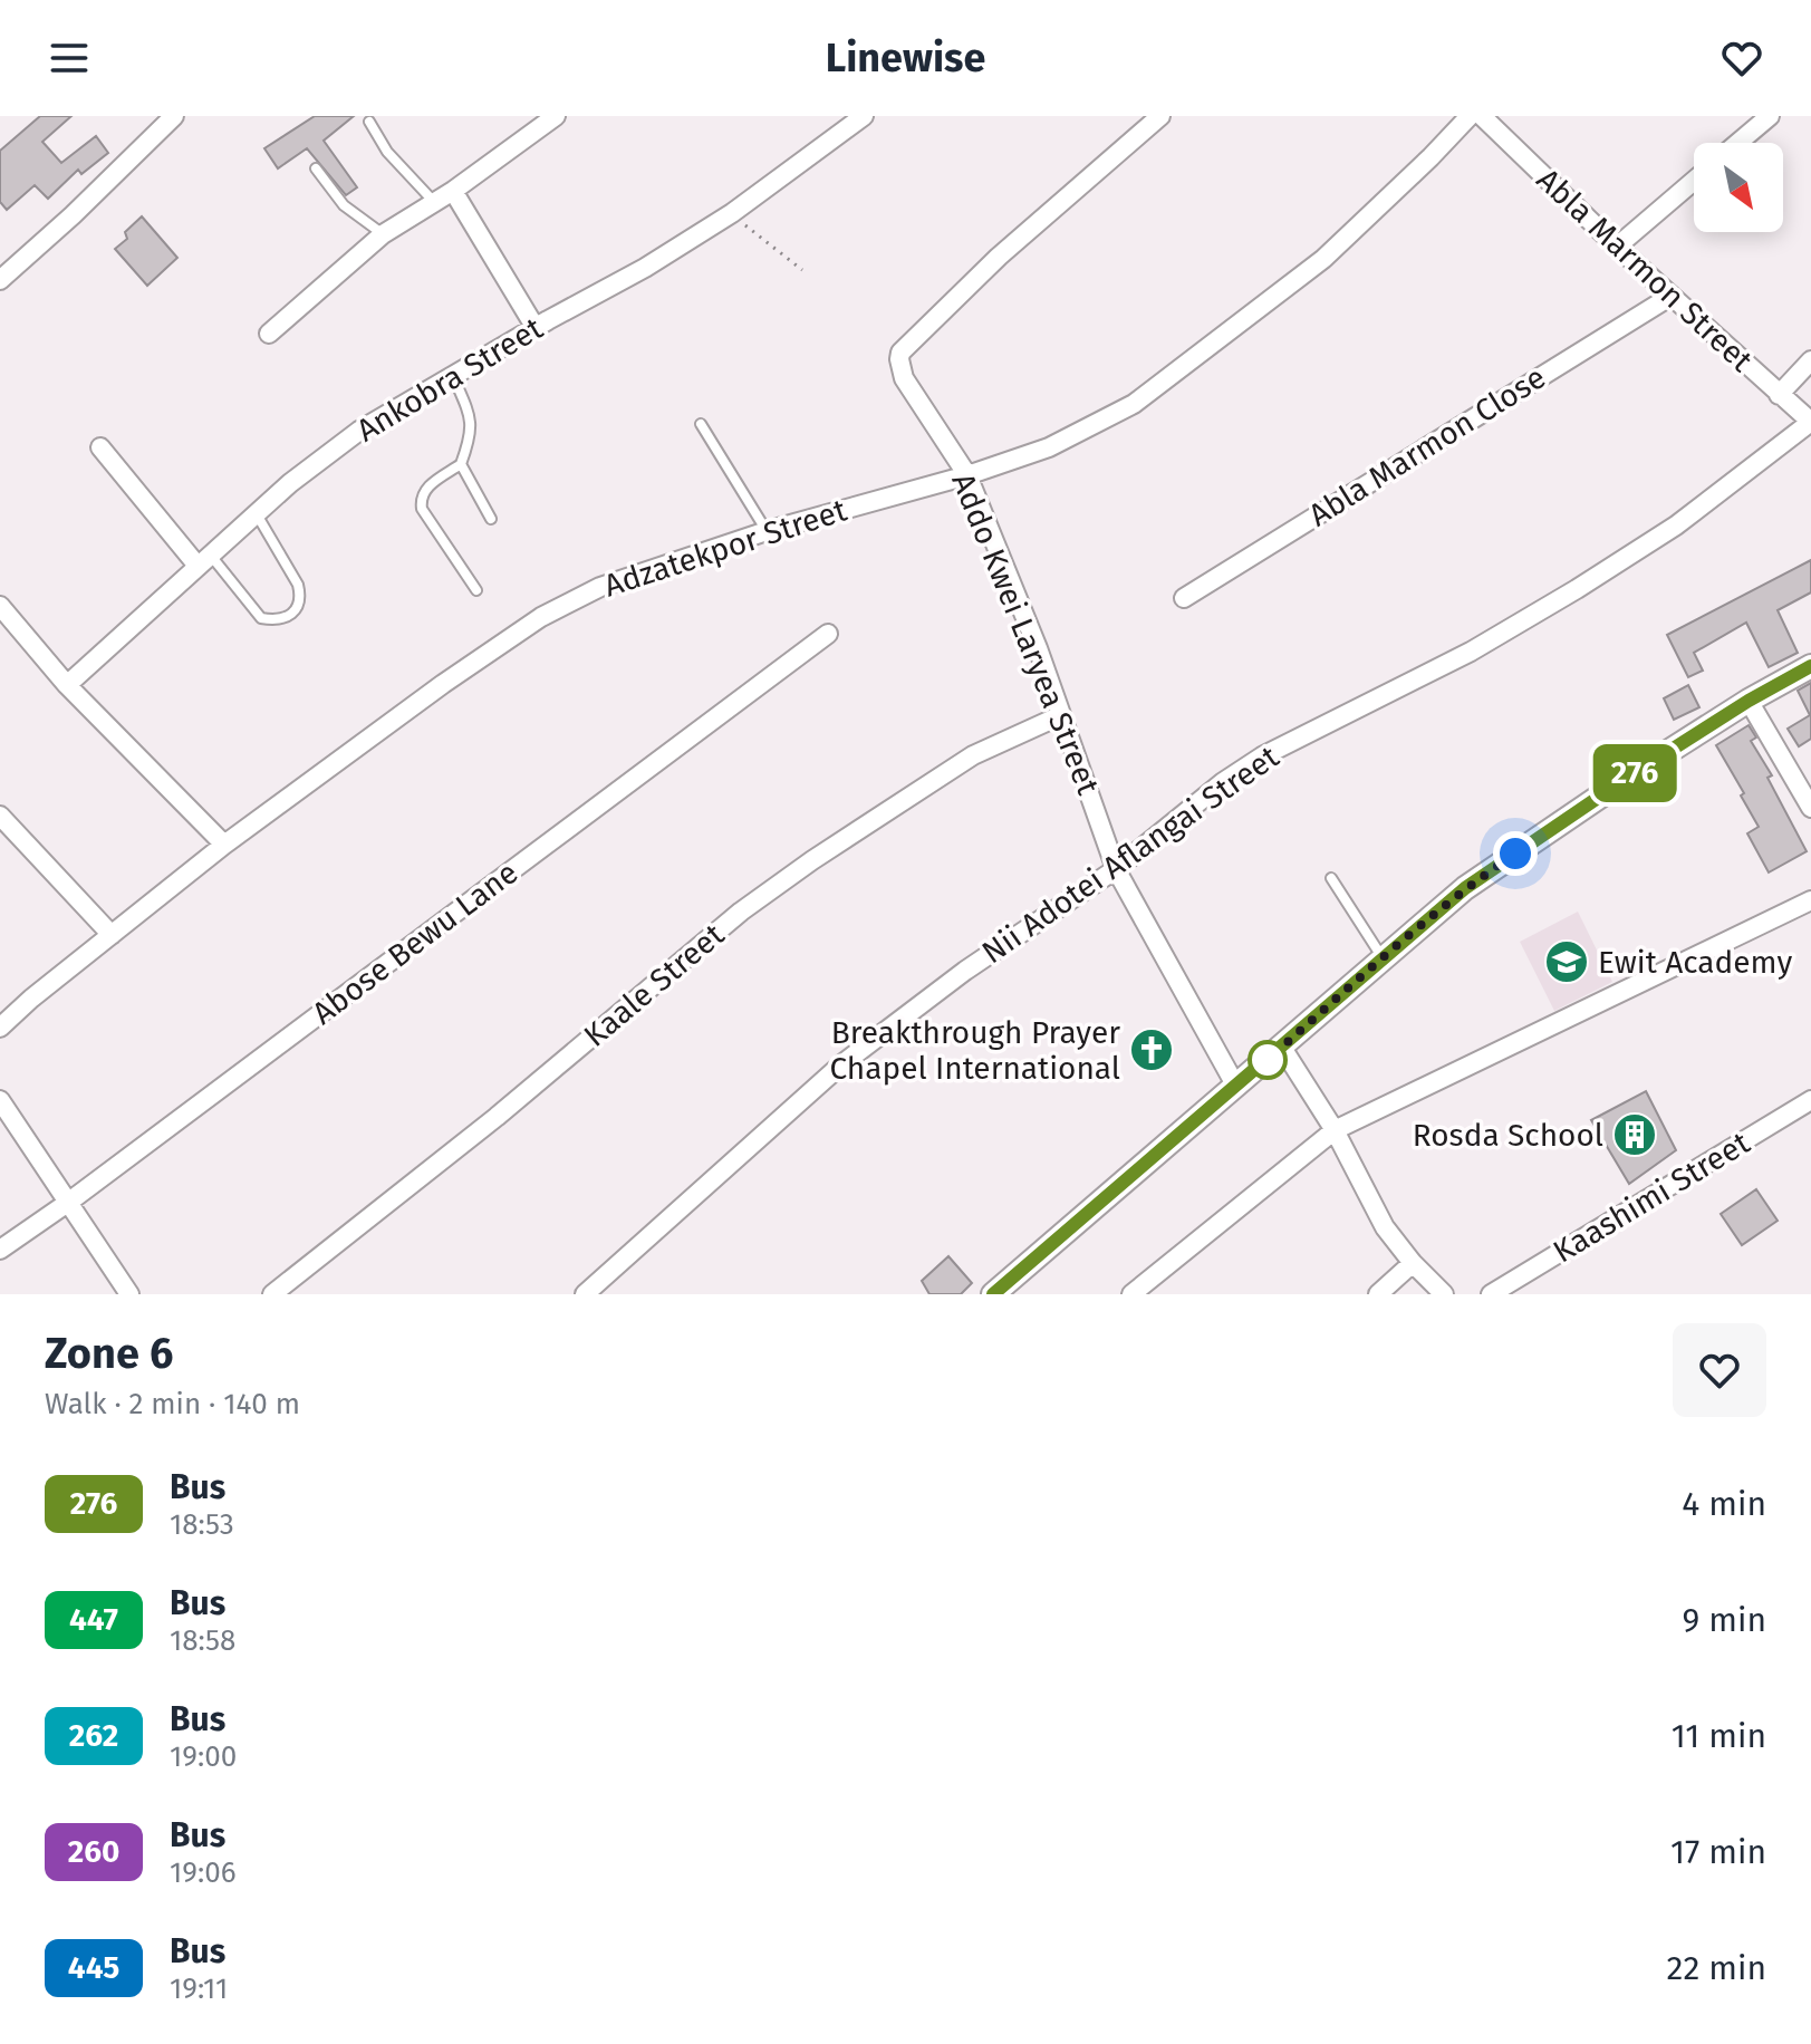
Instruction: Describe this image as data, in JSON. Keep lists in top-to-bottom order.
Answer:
{
  "streets": {
    "street": [
      "Abla Marmon Street",
      "Ankobra Street",
      "Abla Marmon Close",
      "Adzatekpor Street",
      "Addo Kwei Laryea Street",
      "Nii Adotei Aflangai Street",
      "Abose Bewu Lane",
      "Kaale Street",
      "Kaashimi Street"
    ]
  },
  "crossings": [
    ["Abla Marmon Street", "Abla Marmon Close"],
    ["Abla Marmon Street", "Nii Adotei Aflangai Street"],
    ["Adzatekpor Street", "Addo Kwei Laryea Street"],
    ["Addo Kwei Laryea Street", "Nii Adotei Aflangai Street"],
    ["Addo Kwei Laryea Street", "Kaale Street"]
  ],
  "places": {
    "school or university": ["Ewit Academy"],
    "church": ["Breakthrough Prayer Chapel International"],
    "building": ["Rosda School"]
  },
  "lines": ["bus line 276"],
  "north": "bottom right",
  "page": {
    "header": "Linewise",
    "on_map": "276",
    "heading": ["Zone 6", "Walk · 2 min · 140 m"],
    "list": [
      {
        "mark": "276",
        "name": "Bus",
        "note": "18:53",
        "value": "4 min"
      },
      {
        "mark": "447",
        "name": "Bus",
        "note": "18:58",
        "value": "9 min"
      },
      {
        "mark": "262",
        "name": "Bus",
        "note": "19:00",
        "value": "11 min"
      },
      {
        "mark": "260",
        "name": "Bus",
        "note": "19:06",
        "value": "17 min"
      },
      {
        "mark": "445",
        "name": "Bus",
        "note": "19:11",
        "value": "22 min"
      }
    ]
  }
}
